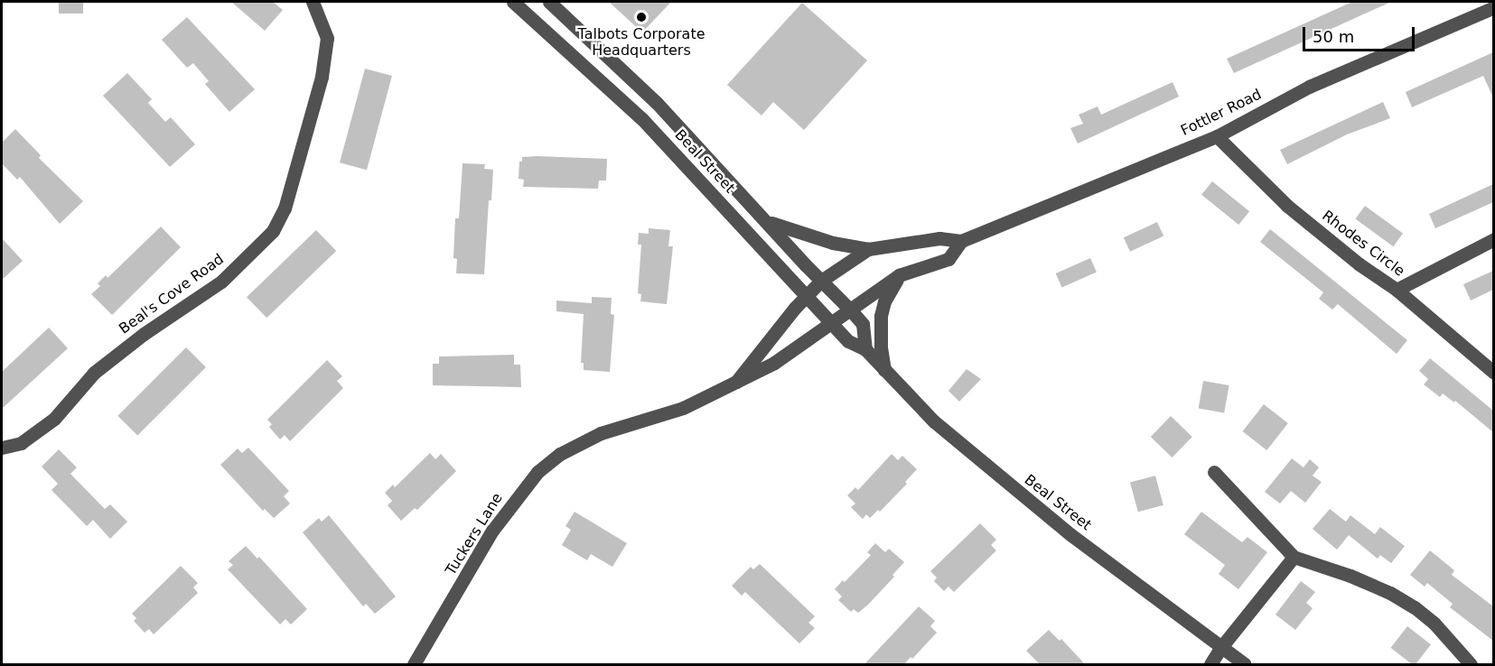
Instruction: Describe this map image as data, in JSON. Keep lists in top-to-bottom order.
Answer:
{
  "streets": {
    "street": [
      "Fottler Road",
      "Beal Street",
      "Rhodes Circle",
      "Beal's Cove Road",
      "Tuckers Lane"
    ]
  },
  "crossings": [
    ["Fottler Road", "Beal Street"],
    ["Fottler Road", "Rhodes Circle"],
    ["Fottler Road", "Tuckers Lane"],
    ["Beal Street", "Tuckers Lane"]
  ],
  "places": ["Talbots Corporate Headquarters"],
  "scale_bar": "50 m"
}
